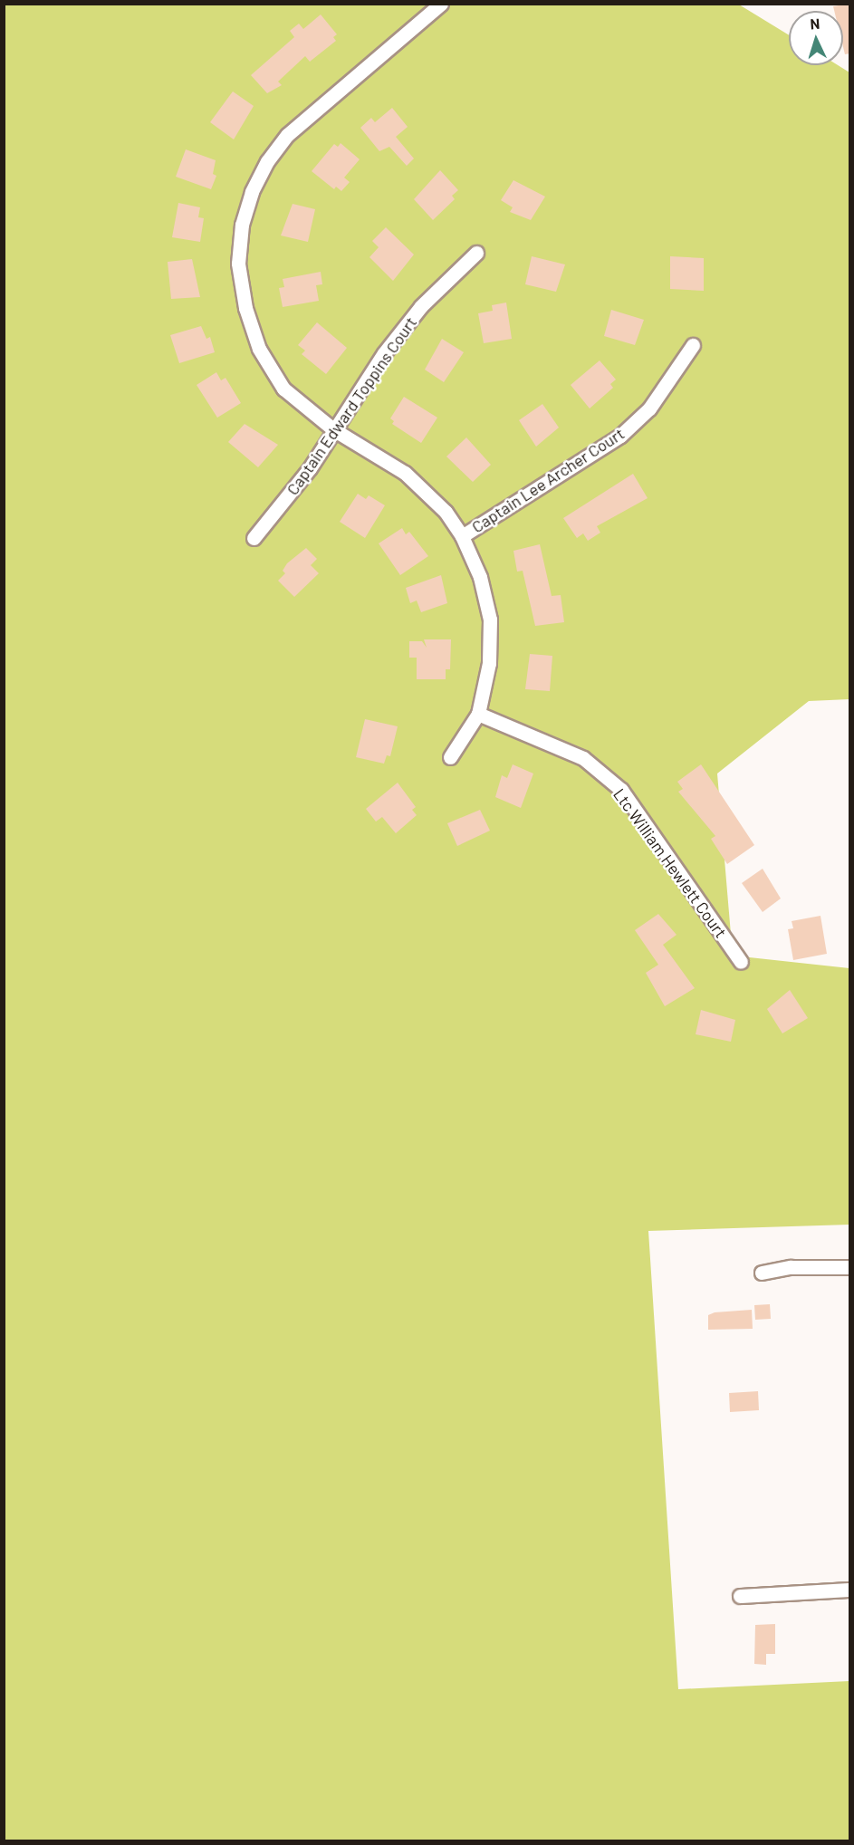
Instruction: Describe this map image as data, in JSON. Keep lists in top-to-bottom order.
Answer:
{
  "streets": {
    "street": ["Captain Edward Toppins Court", "Captain Lee Archer Court", "Ltc William Hewlett Court"]
  },
  "north": "top"
}
